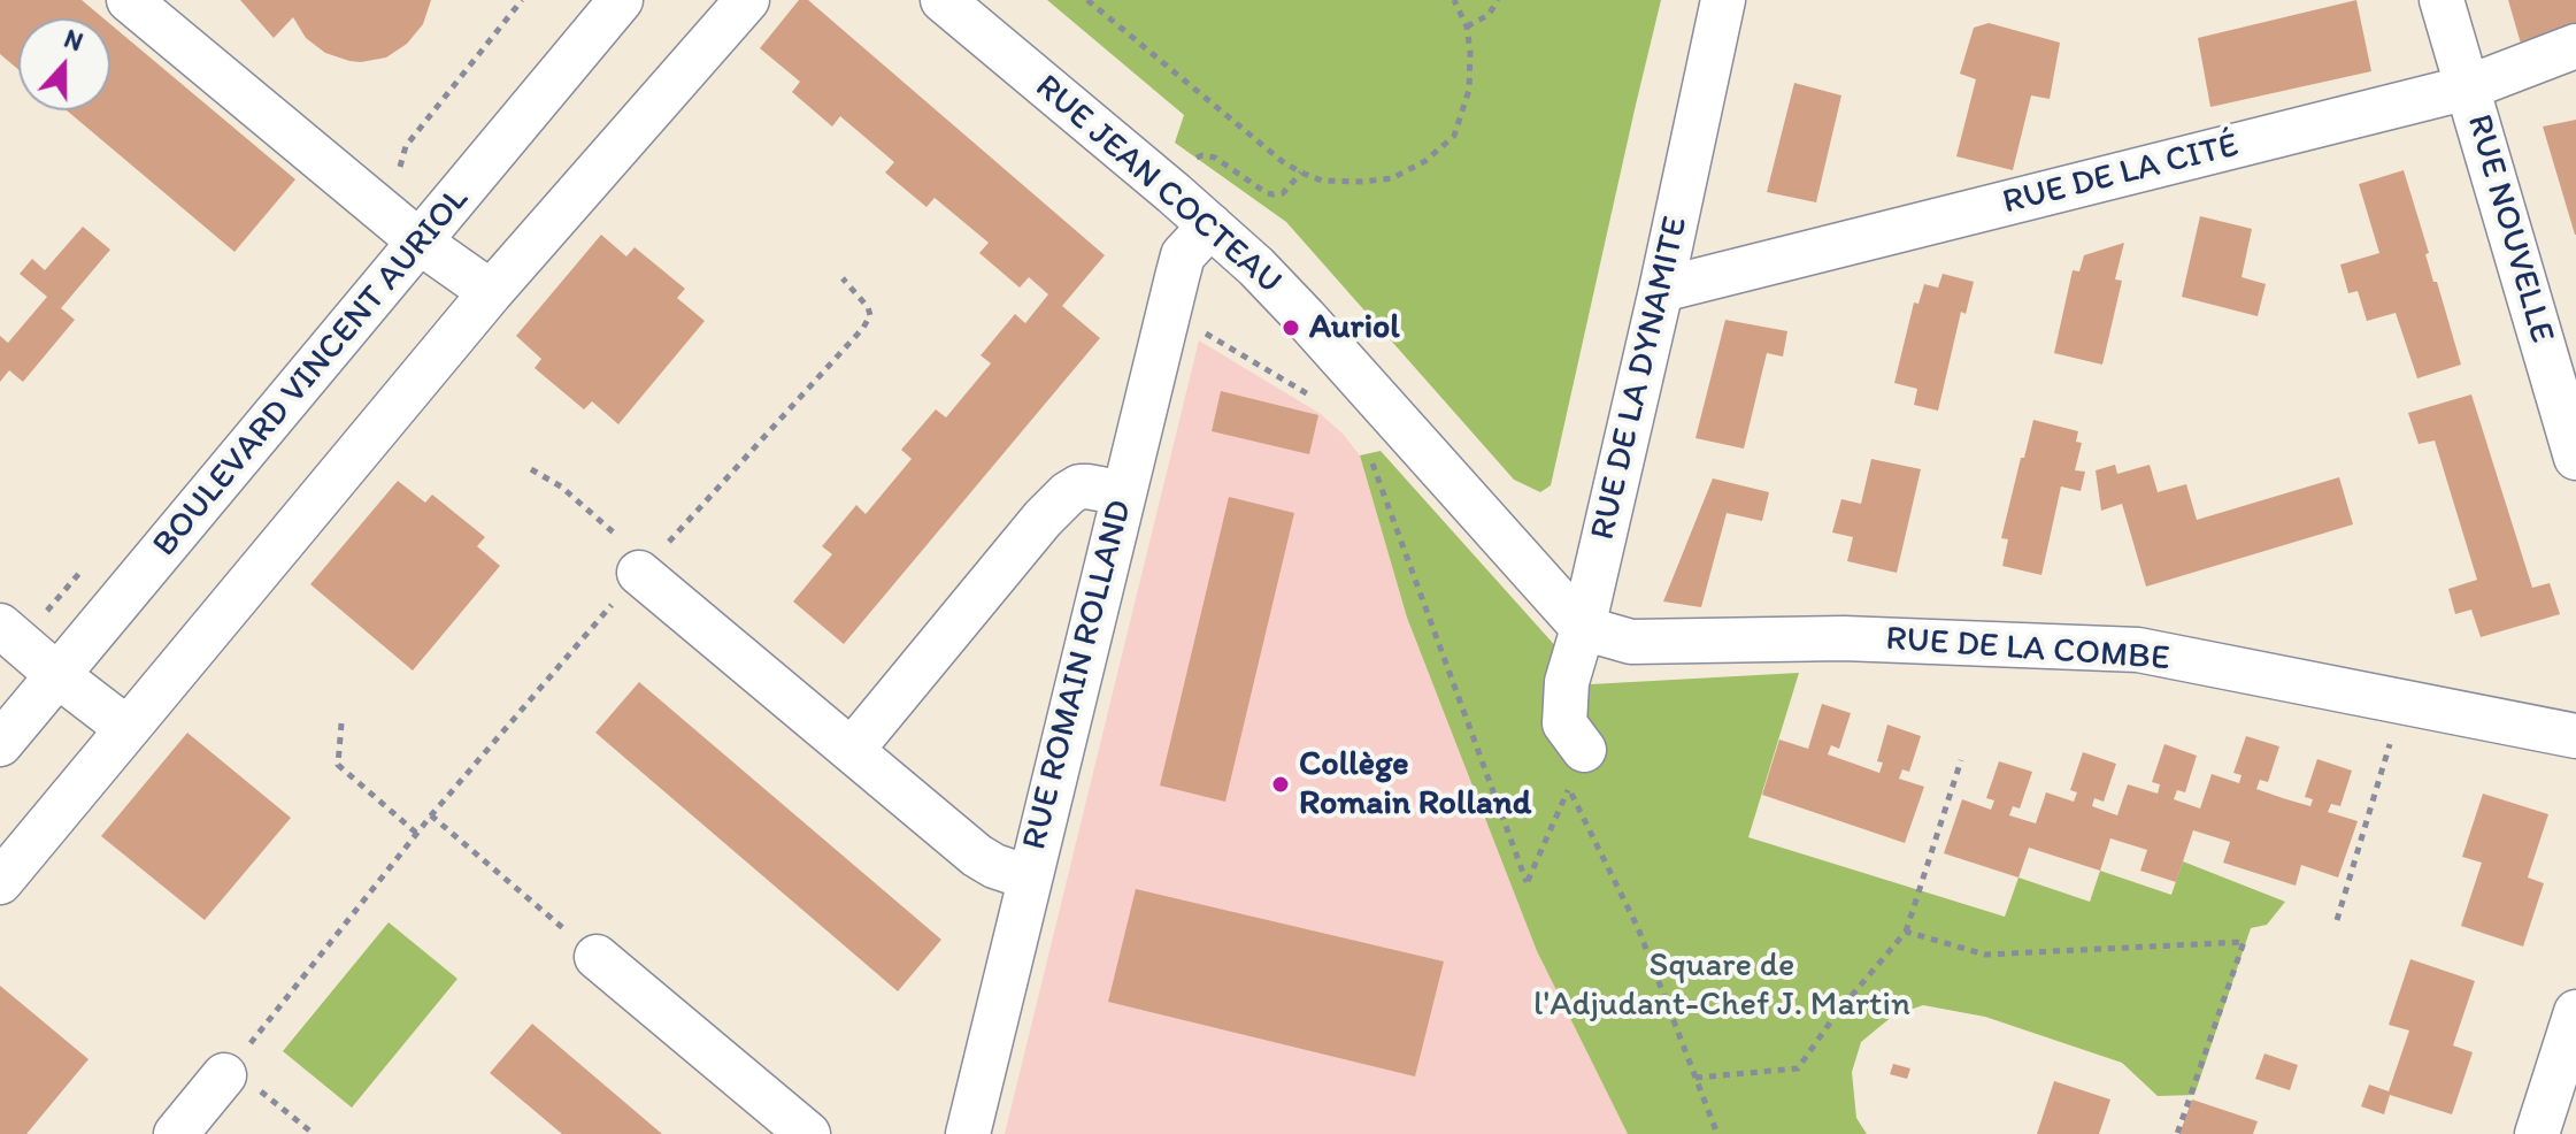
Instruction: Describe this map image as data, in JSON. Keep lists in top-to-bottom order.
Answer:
{
  "streets": {
    "street": [
      "RUE DE LA CITÉ",
      "RUE JEAN COCTEAU",
      "RUE NOUVELLE",
      "BOULEVARD VINCENT AURIOL",
      "RUE DE LA DYNAMITE",
      "RUE DE LA COMBE",
      "RUE ROMAIN ROLLAND"
    ]
  },
  "crossings": [
    ["RUE DE LA CITÉ", "RUE NOUVELLE"],
    ["RUE DE LA CITÉ", "RUE DE LA DYNAMITE"],
    ["RUE JEAN COCTEAU", "RUE DE LA DYNAMITE"],
    ["RUE JEAN COCTEAU", "RUE DE LA COMBE"],
    ["RUE JEAN COCTEAU", "RUE ROMAIN ROLLAND"],
    ["RUE DE LA DYNAMITE", "RUE DE LA COMBE"]
  ],
  "parks": ["Square de l'Adjudant-Chef J. Martin"],
  "places": ["Auriol", "Collège Romain Rolland"],
  "north": "top"
}
